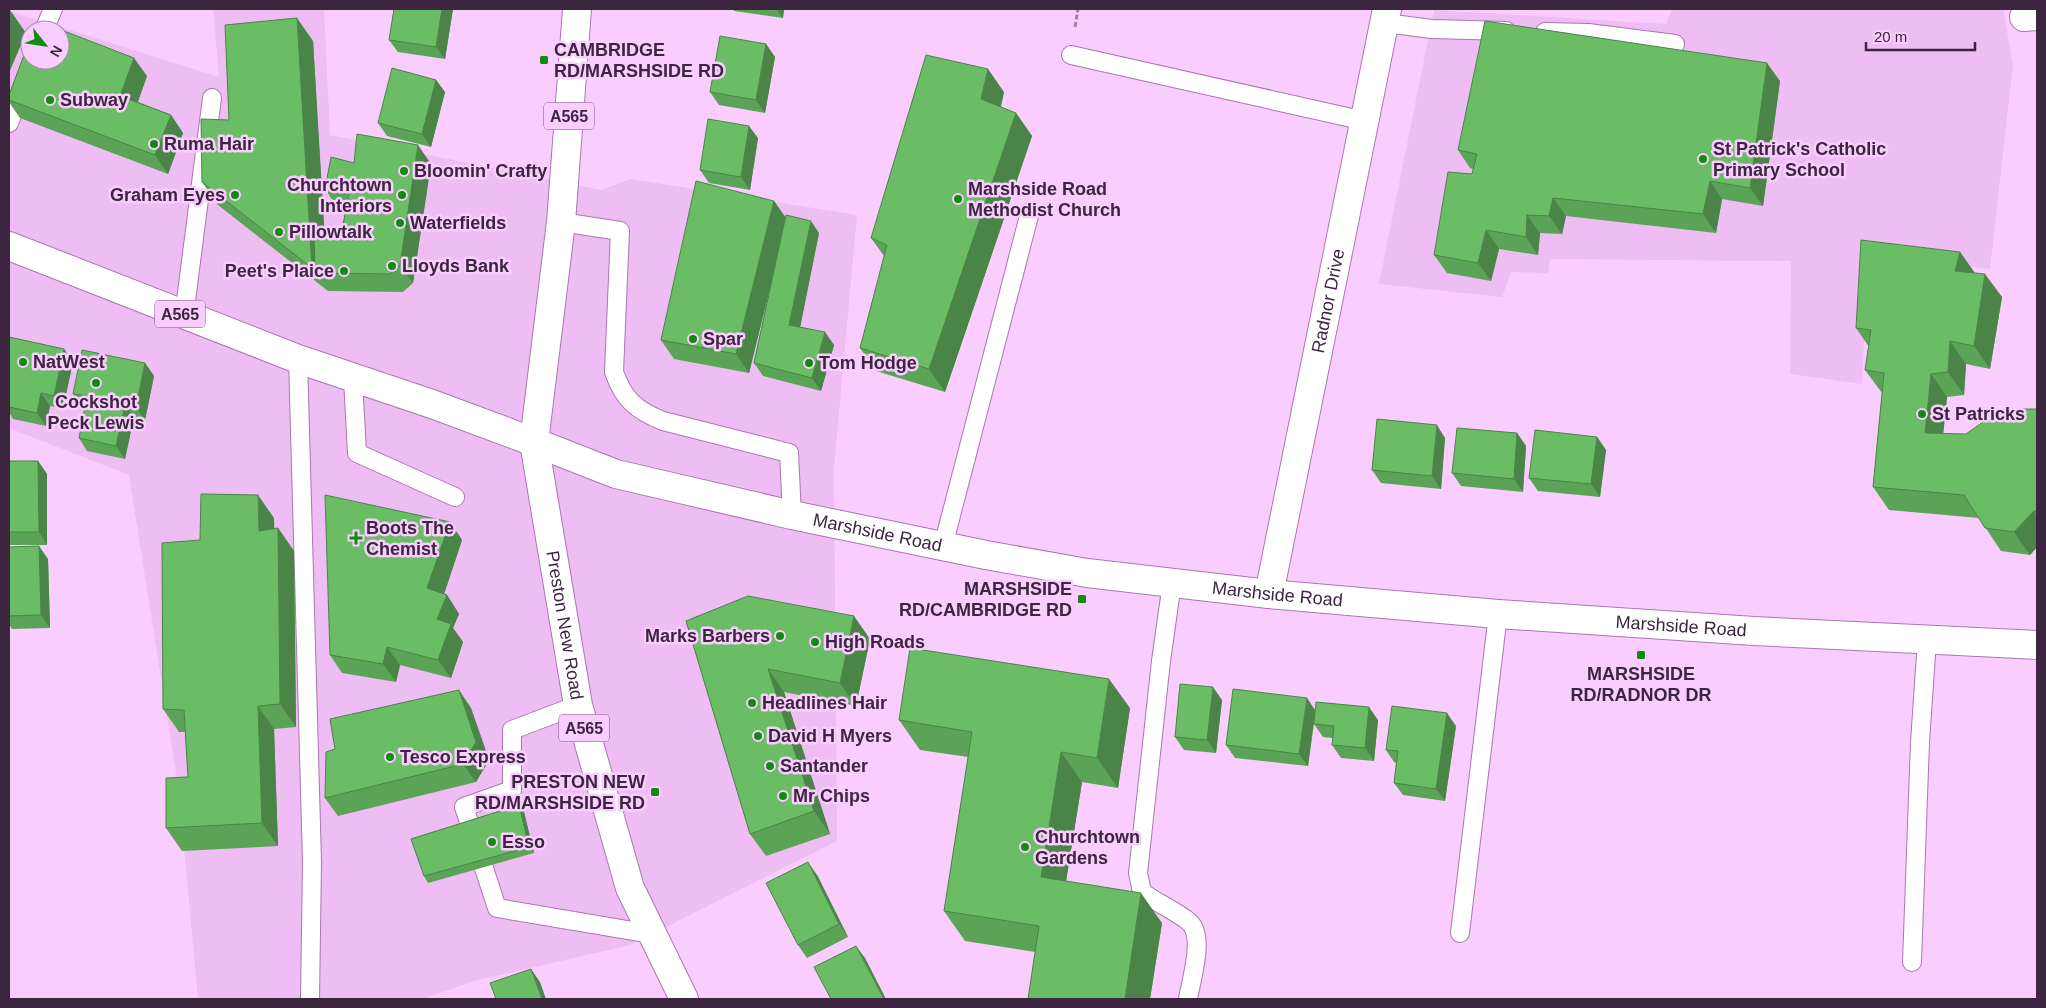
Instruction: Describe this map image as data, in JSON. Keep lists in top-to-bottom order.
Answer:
{
  "streets": {
    "main road": [
      "A565",
      "Radnor Drive",
      "Marshside Road",
      "Preston New Road"
    ]
  },
  "crossings": [
    ["A565", "Marshside Road"],
    ["A565", "Preston New Road"],
    ["Radnor Drive", "Marshside Road"],
    ["Marshside Road", "Preston New Road"]
  ],
  "places": {
    "transit": [
      "CAMBRIDGE RD/MARSHSIDE RD",
      "MARSHSIDE RD/CAMBRIDGE RD",
      "MARSHSIDE RD/RADNOR DR",
      "PRESTON NEW RD/MARSHSIDE RD"
    ],
    "other": [
      "Subway",
      "Ruma Hair",
      "St Patrick's Catholic Primary School",
      "Bloomin' Crafty",
      "Graham Eyes",
      "Churchtown Interiors",
      "Marshside Road Methodist Church",
      "Waterfields",
      "Pillowtalk",
      "Lloyds Bank",
      "Peet's Plaice",
      "Spar",
      "NatWest",
      "Tom Hodge",
      "Cockshot Peck Lewis",
      "St Patricks",
      "Marks Barbers",
      "High Roads",
      "Headlines Hair",
      "David H Myers",
      "Tesco Express",
      "Santander",
      "Mr Chips",
      "Esso",
      "Churchtown Gardens"
    ],
    "health": ["Boots The Chemist"]
  },
  "scale_bar": "20 m",
  "north": "bottom right"
}
